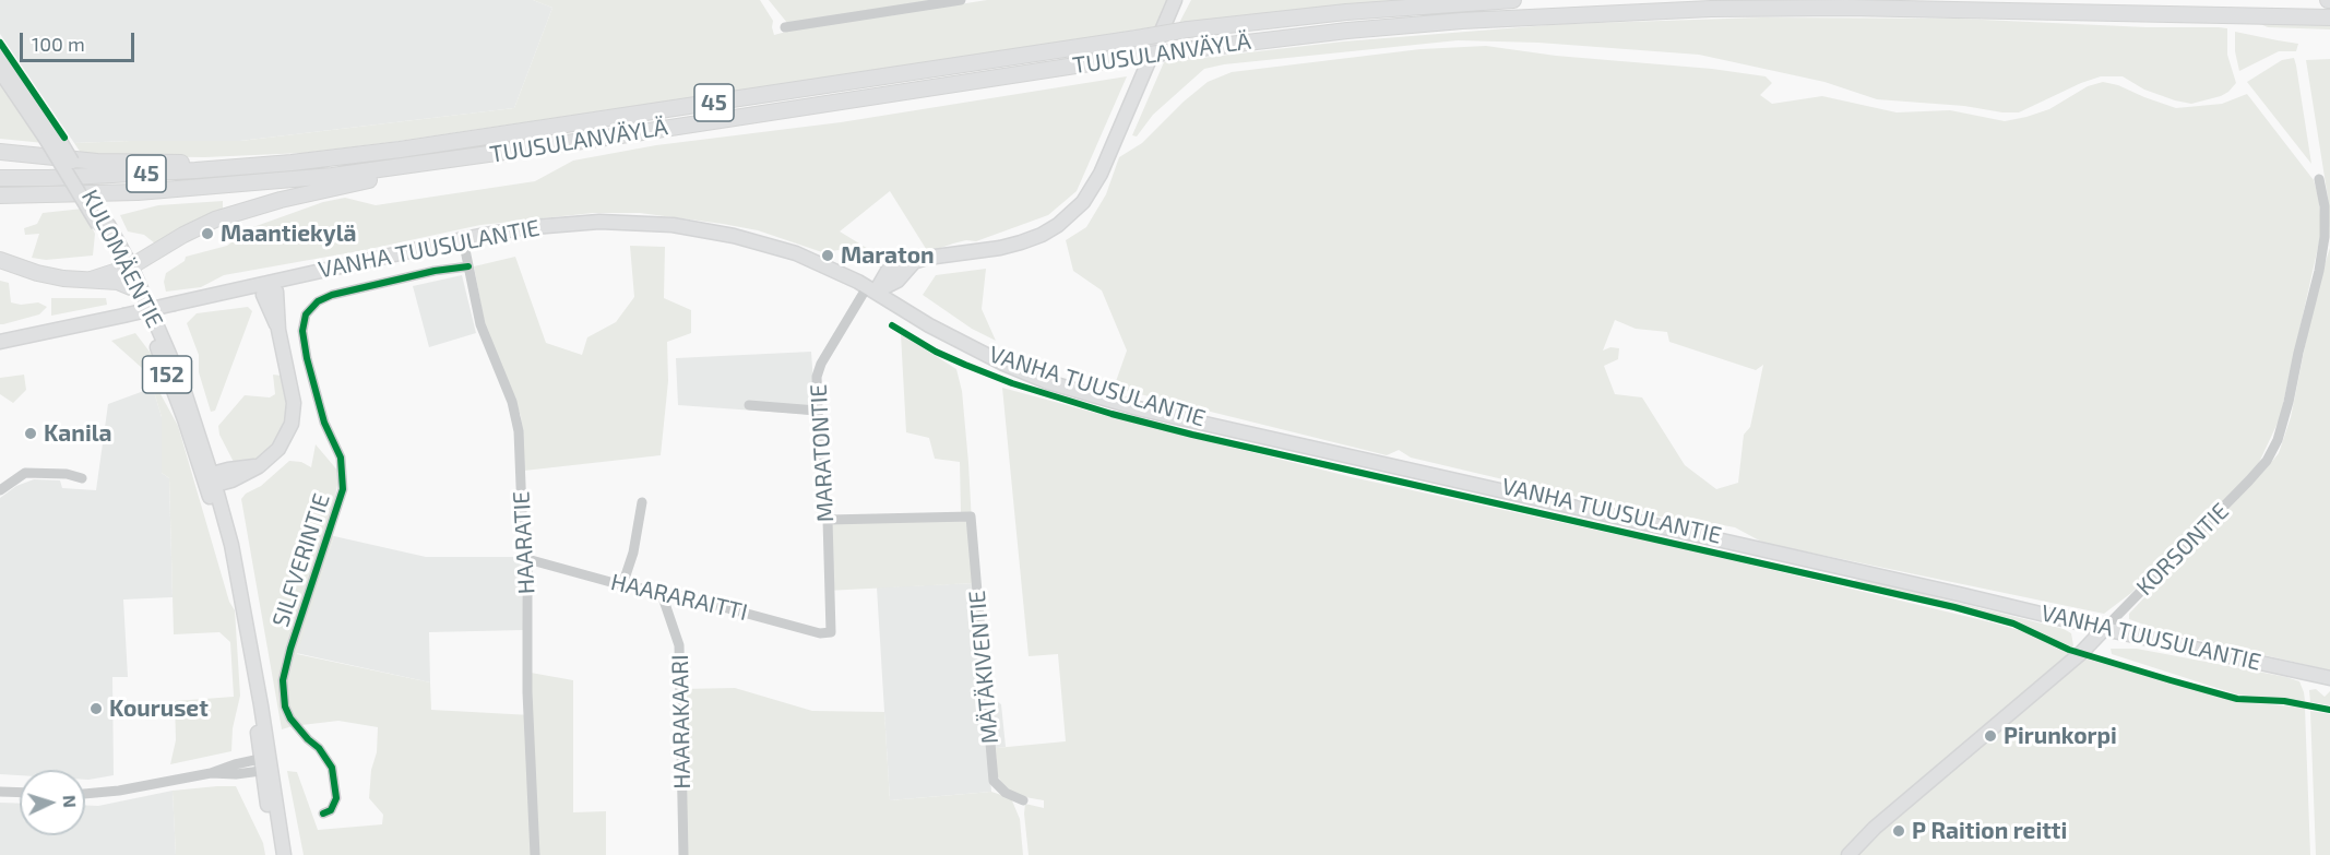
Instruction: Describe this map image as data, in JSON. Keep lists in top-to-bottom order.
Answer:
{
  "streets": {
    "highway": ["TUUSULANVÄYLÄ", "45"],
    "main road": [
      "VANHA TUUSULANTIE",
      "KULOMÄENTIE",
      "152",
      "KORSONTIE"
    ],
    "street": [
      "MARATONTIE",
      "HAARATIE",
      "SILFVERINTIE",
      "HAARARAITTI",
      "MÄTÄKIVENTIE",
      "HAARAKAARI"
    ]
  },
  "crossings": [
    ["VANHA TUUSULANTIE", "MARATONTIE"],
    ["VANHA TUUSULANTIE", "HAARATIE"],
    ["VANHA TUUSULANTIE", "KORSONTIE"],
    ["MARATONTIE", "HAARARAITTI"],
    ["MARATONTIE", "MÄTÄKIVENTIE"],
    ["HAARATIE", "SILFVERINTIE"],
    ["HAARATIE", "HAARARAITTI"],
    ["HAARARAITTI", "HAARAKAARI"]
  ],
  "places": [
    "Maantiekylä",
    "Maraton",
    "Kanila",
    "Kouruset",
    "Pirunkorpi",
    "P Raition reitti"
  ],
  "scale_bar": "100 m",
  "north": "right"
}
